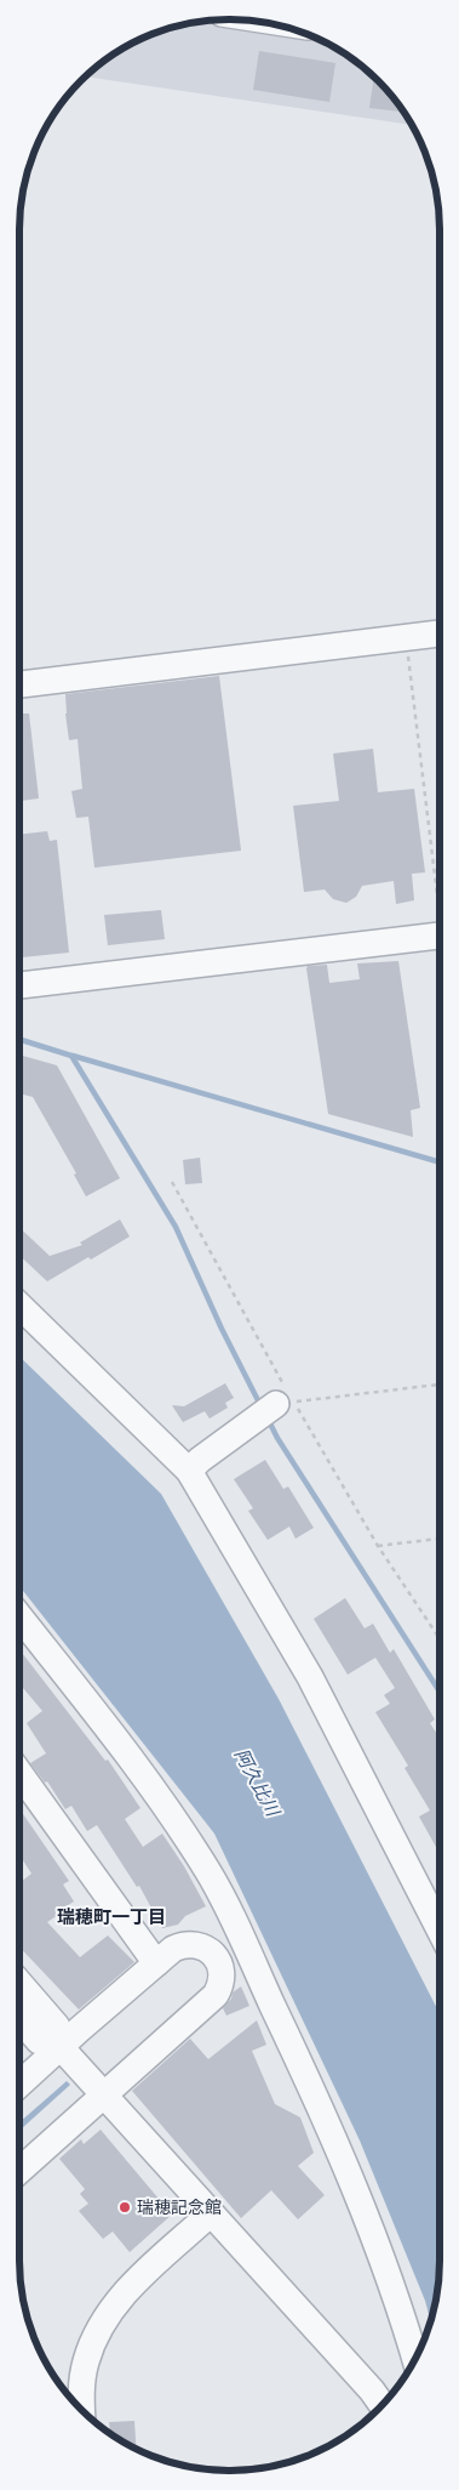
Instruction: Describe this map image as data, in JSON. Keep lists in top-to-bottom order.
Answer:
{
  "districts": ["瑞穂町一丁目"],
  "water": ["阿久比川"],
  "places": ["瑞穂記念館"]
}
